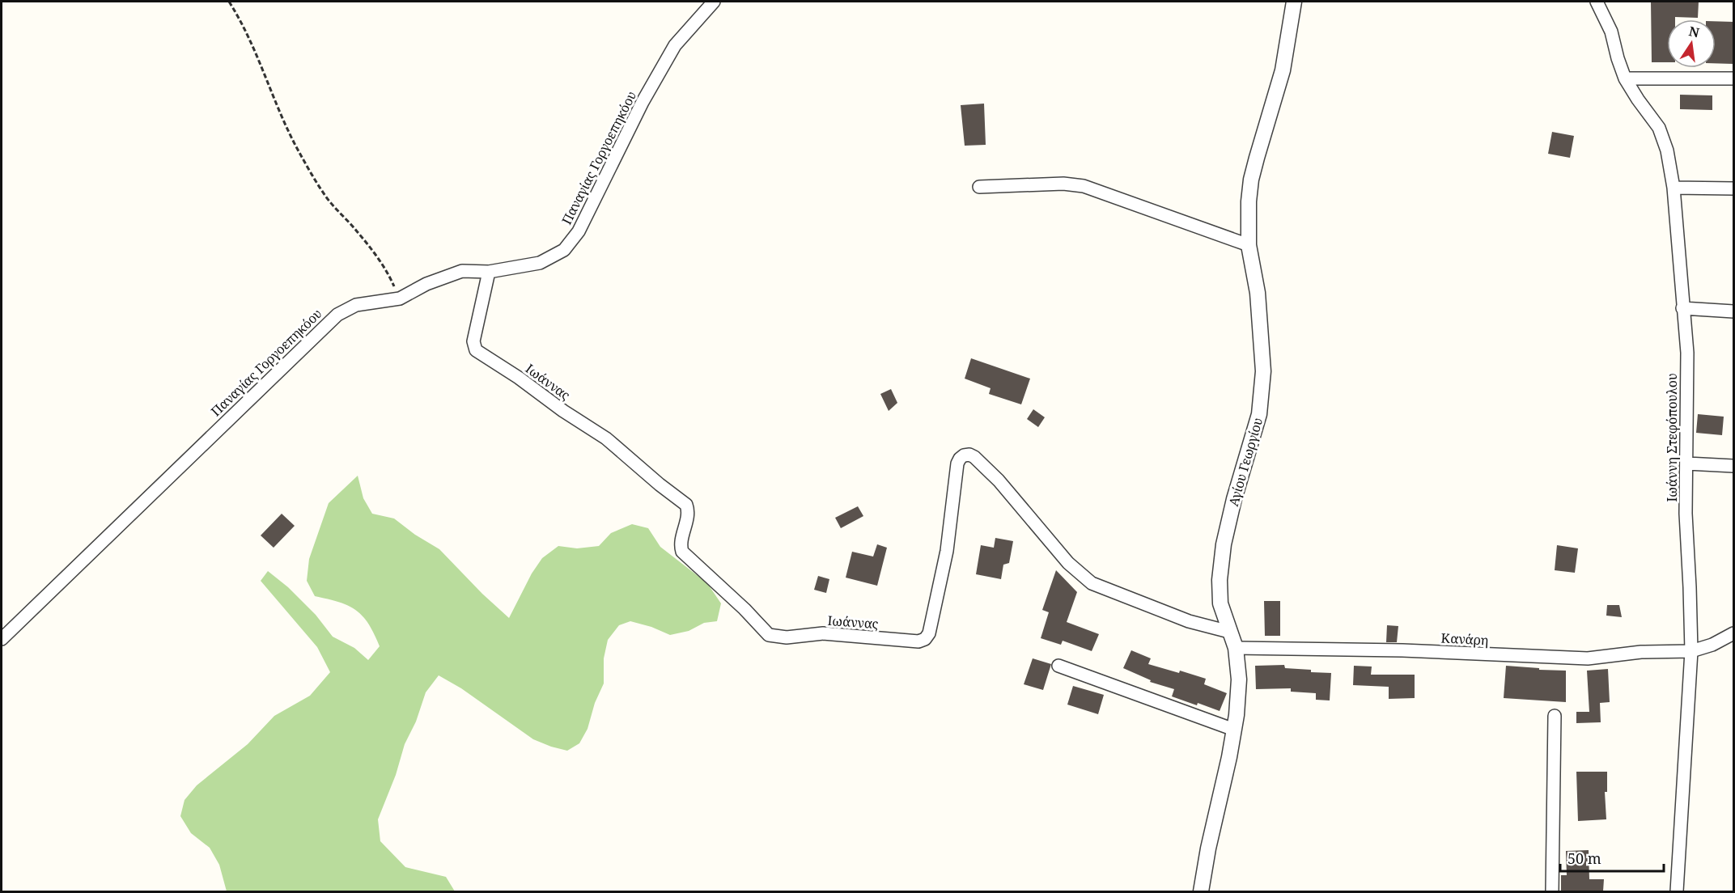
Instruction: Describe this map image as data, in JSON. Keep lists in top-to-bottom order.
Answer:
{
  "streets": {
    "street": [
      "Παναγίας Γοργοεπηκόου",
      "Ιωάννας",
      "Ιωάννη Στεφόπουλου",
      "Αγίου Γεωργίου",
      "Κανάρη"
    ]
  },
  "crossings": [
    ["Παναγίας Γοργοεπηκόου", "Ιωάννας"],
    ["Ιωάννας", "Αγίου Γεωργίου"],
    ["Ιωάννη Στεφόπουλου", "Κανάρη"],
    ["Αγίου Γεωργίου", "Κανάρη"]
  ],
  "scale_bar": "50 m",
  "north": "top"
}
